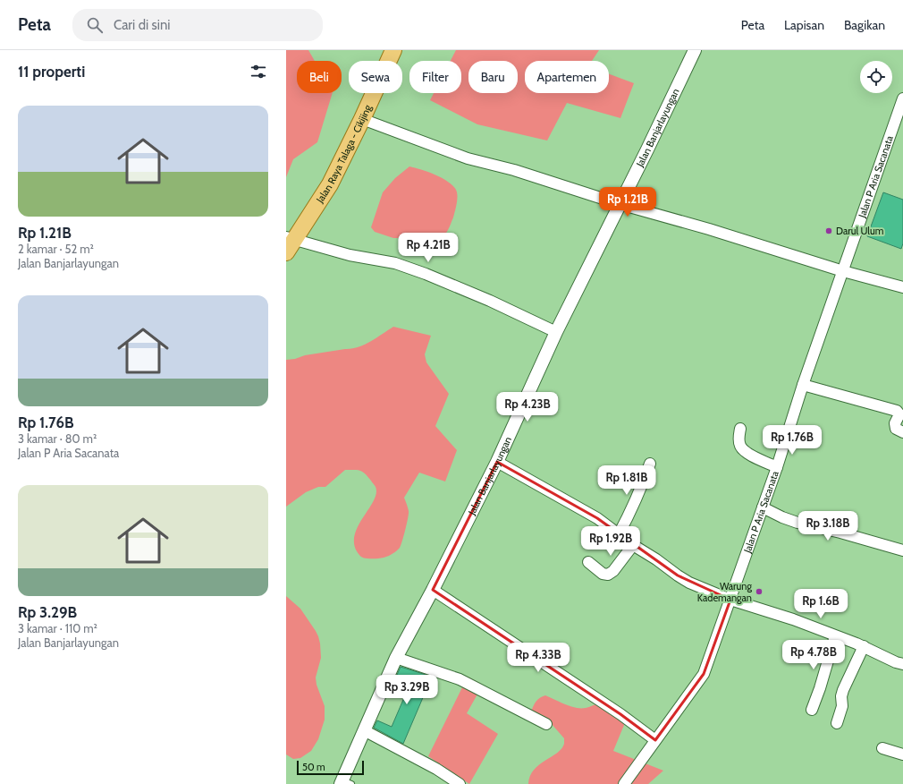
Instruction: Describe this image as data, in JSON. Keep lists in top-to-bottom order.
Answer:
{
  "streets": {
    "main road": ["Jalan Raya Talaga - Cikijing"],
    "street": ["Jalan Banjarlayungan", "Jalan P Aria Sacanata"]
  },
  "places": ["Darul Ulum", "Warung Kademangan"],
  "scale_bar": "50 m",
  "page": {
    "header": "Peta",
    "search": "Cari di sini",
    "nav": ["Peta", "Lapisan", "Bagikan"],
    "heading": "11 properti",
    "chip": [
      "Beli",
      "Sewa",
      "Filter",
      "Baru",
      "Apartemen"
    ],
    "list": [
      {
        "name": "Rp 1.21B",
        "note": "2 kamar · 52 m² · Jalan Banjarlayungan"
      },
      {
        "name": "Rp 1.76B",
        "note": "3 kamar · 80 m² · Jalan P Aria Sacanata"
      },
      {
        "name": "Rp 3.29B",
        "note": "3 kamar · 110 m² · Jalan Banjarlayungan"
      }
    ],
    "price": [
      "Rp 1.21B",
      "Rp 4.21B",
      "Rp 4.23B",
      "Rp 1.76B",
      "Rp 1.81B",
      "Rp 3.18B",
      "Rp 1.92B",
      "Rp 1.6B",
      "Rp 4.78B",
      "Rp 4.33B",
      "Rp 3.29B"
    ],
    "scale": "50 m"
  }
}
